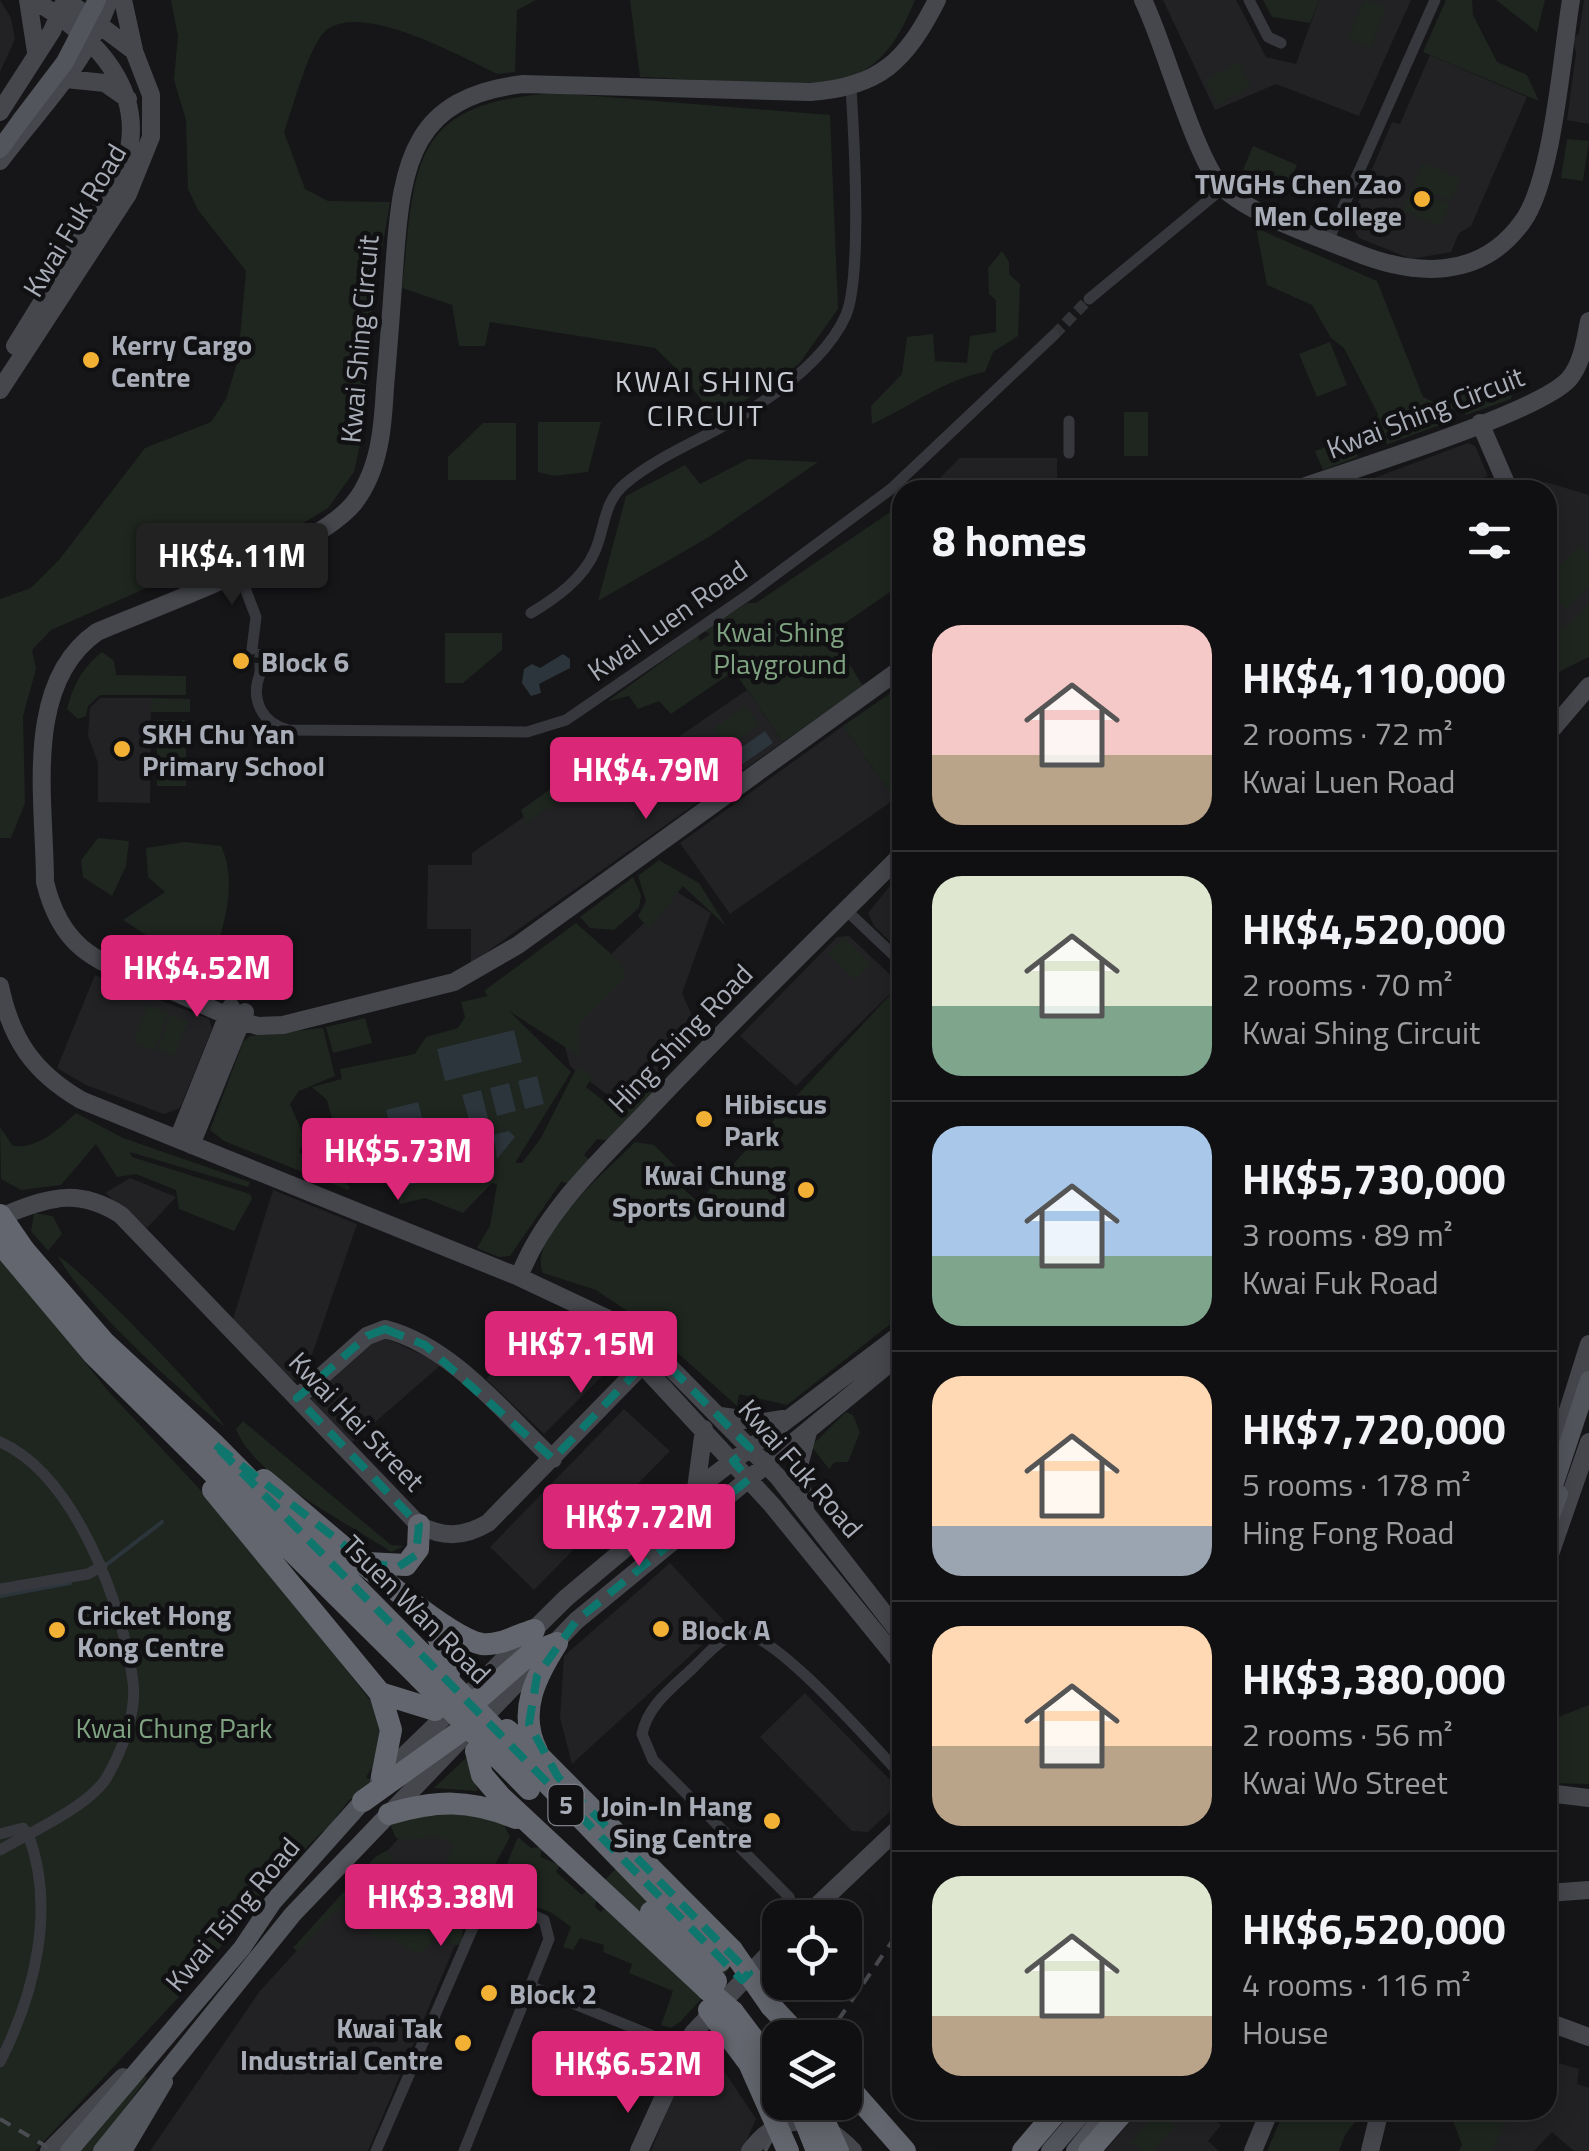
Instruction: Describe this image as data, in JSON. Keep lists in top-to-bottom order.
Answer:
{
  "streets": {
    "highway": ["Tsuen Wan Road", "5"],
    "main road": ["Kwai Tsing Road"],
    "street": [
      "Kwai Fuk Road",
      "Kwai Shing Circuit",
      "Kwai Luen Road",
      "Hing Shing Road",
      "Kwai Hei Street"
    ]
  },
  "crossings": [
    ["Kwai Fuk Road", "Hing Shing Road"],
    ["Kwai Fuk Road", "Kwai Hei Street"],
    ["Kwai Hei Street", "Tsuen Wan Road"]
  ],
  "districts": ["KWAI SHING CIRCUIT"],
  "parks": ["Kwai Shing Playground", "Kwai Chung Park"],
  "places": [
    "TWGHs Chen Zao Men College",
    "Kerry Cargo Centre",
    "Block 6",
    "SKH Chu Yan Primary School",
    "Hibiscus Park",
    "Kwai Chung Sports Ground",
    "Block A",
    "Cricket Hong Kong Centre",
    "Join-In Hang Sing Centre",
    "Block 2",
    "Kwai Tak Industrial Centre"
  ],
  "page": {
    "heading": "8 homes",
    "price": [
      "HK$4.11M",
      "HK$4.79M",
      "HK$4.52M",
      "HK$5.73M",
      "HK$7.15M",
      "HK$7.72M",
      "HK$3.38M",
      "HK$6.52M"
    ],
    "list": [
      {
        "name": "HK$4,110,000",
        "note": "2 rooms · 72 m² · Kwai Luen Road"
      },
      {
        "name": "HK$4,520,000",
        "note": "2 rooms · 70 m² · Kwai Shing Circuit"
      },
      {
        "name": "HK$5,730,000",
        "note": "3 rooms · 89 m² · Kwai Fuk Road"
      },
      {
        "name": "HK$7,720,000",
        "note": "5 rooms · 178 m² · Hing Fong Road"
      },
      {
        "name": "HK$3,380,000",
        "note": "2 rooms · 56 m² · Kwai Wo Street"
      },
      {
        "name": "HK$6,520,000",
        "note": "4 rooms · 116 m² · House"
      }
    ]
  }
}
